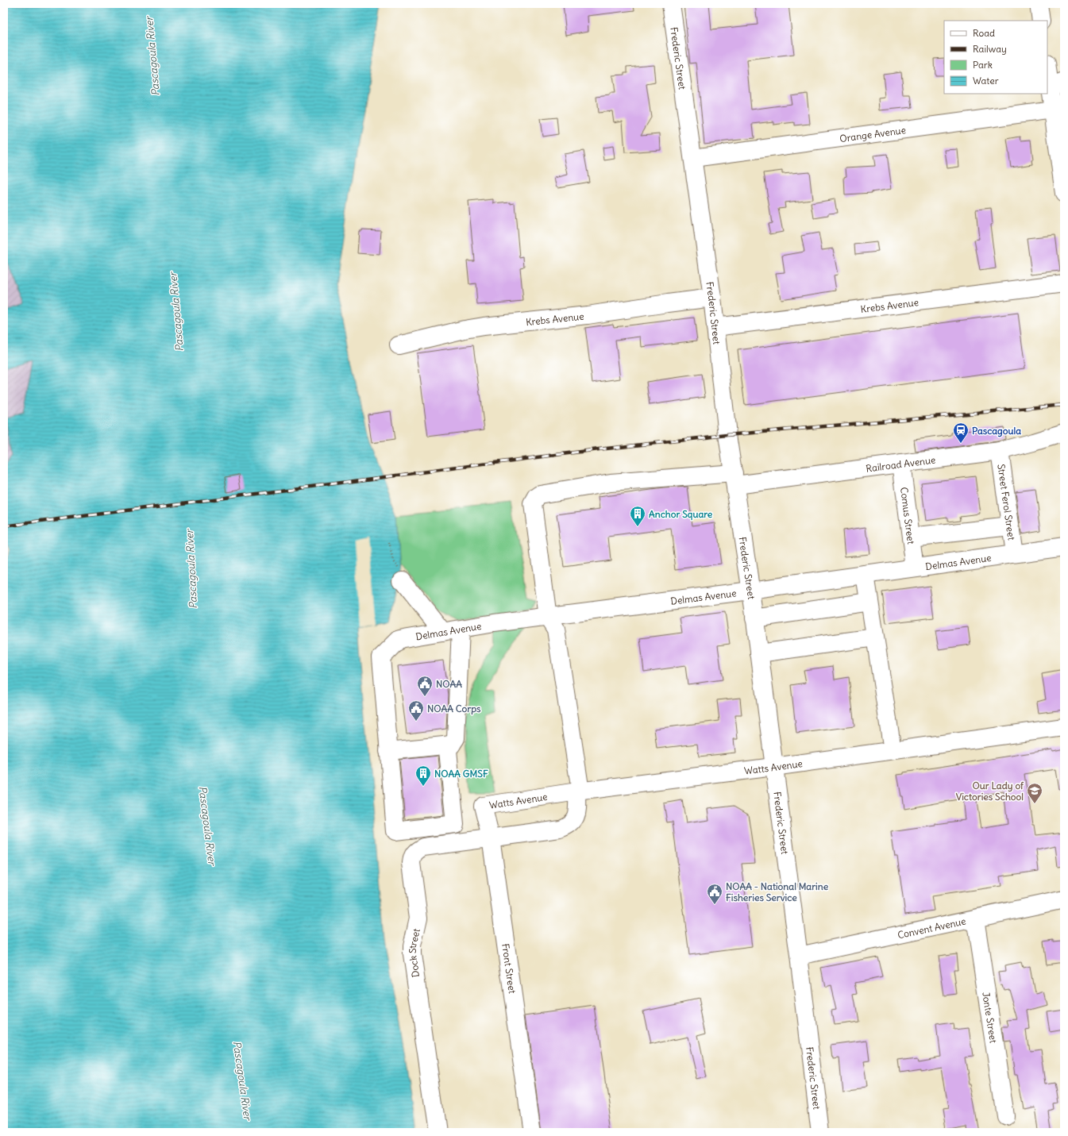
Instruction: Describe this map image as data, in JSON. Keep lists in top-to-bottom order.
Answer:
{
  "streets": {
    "street": [
      "Frederic Street",
      "Orange Avenue",
      "Krebs Avenue",
      "Railroad Avenue",
      "Street Ferol Street",
      "Comus Street",
      "Delmas Avenue",
      "Watts Avenue",
      "Convent Avenue",
      "Dock Street",
      "Front Street",
      "Jonte Street"
    ]
  },
  "crossings": [
    ["Frederic Street", "Orange Avenue"],
    ["Frederic Street", "Krebs Avenue"],
    ["Frederic Street", "Railroad Avenue"],
    ["Frederic Street", "Delmas Avenue"],
    ["Frederic Street", "Watts Avenue"],
    ["Frederic Street", "Convent Avenue"],
    ["Railroad Avenue", "Street Ferol Street"],
    ["Railroad Avenue", "Comus Street"],
    ["Railroad Avenue", "Delmas Avenue"],
    ["Street Ferol Street", "Delmas Avenue"],
    ["Comus Street", "Delmas Avenue"],
    ["Watts Avenue", "Front Street"],
    ["Convent Avenue", "Jonte Street"],
    ["Dock Street", "Front Street"]
  ],
  "water": ["Pascagoula River"],
  "places": {
    "station": ["Pascagoula"],
    "building": ["Anchor Square", "NOAA GMSF"],
    "public building": ["NOAA", "NOAA Corps", "NOAA - National Marine Fisheries Service"],
    "school or university": ["Our Lady of Victories School"]
  },
  "legend": [
    "Road",
    "Railway",
    "Park",
    "Water"
  ]
}
